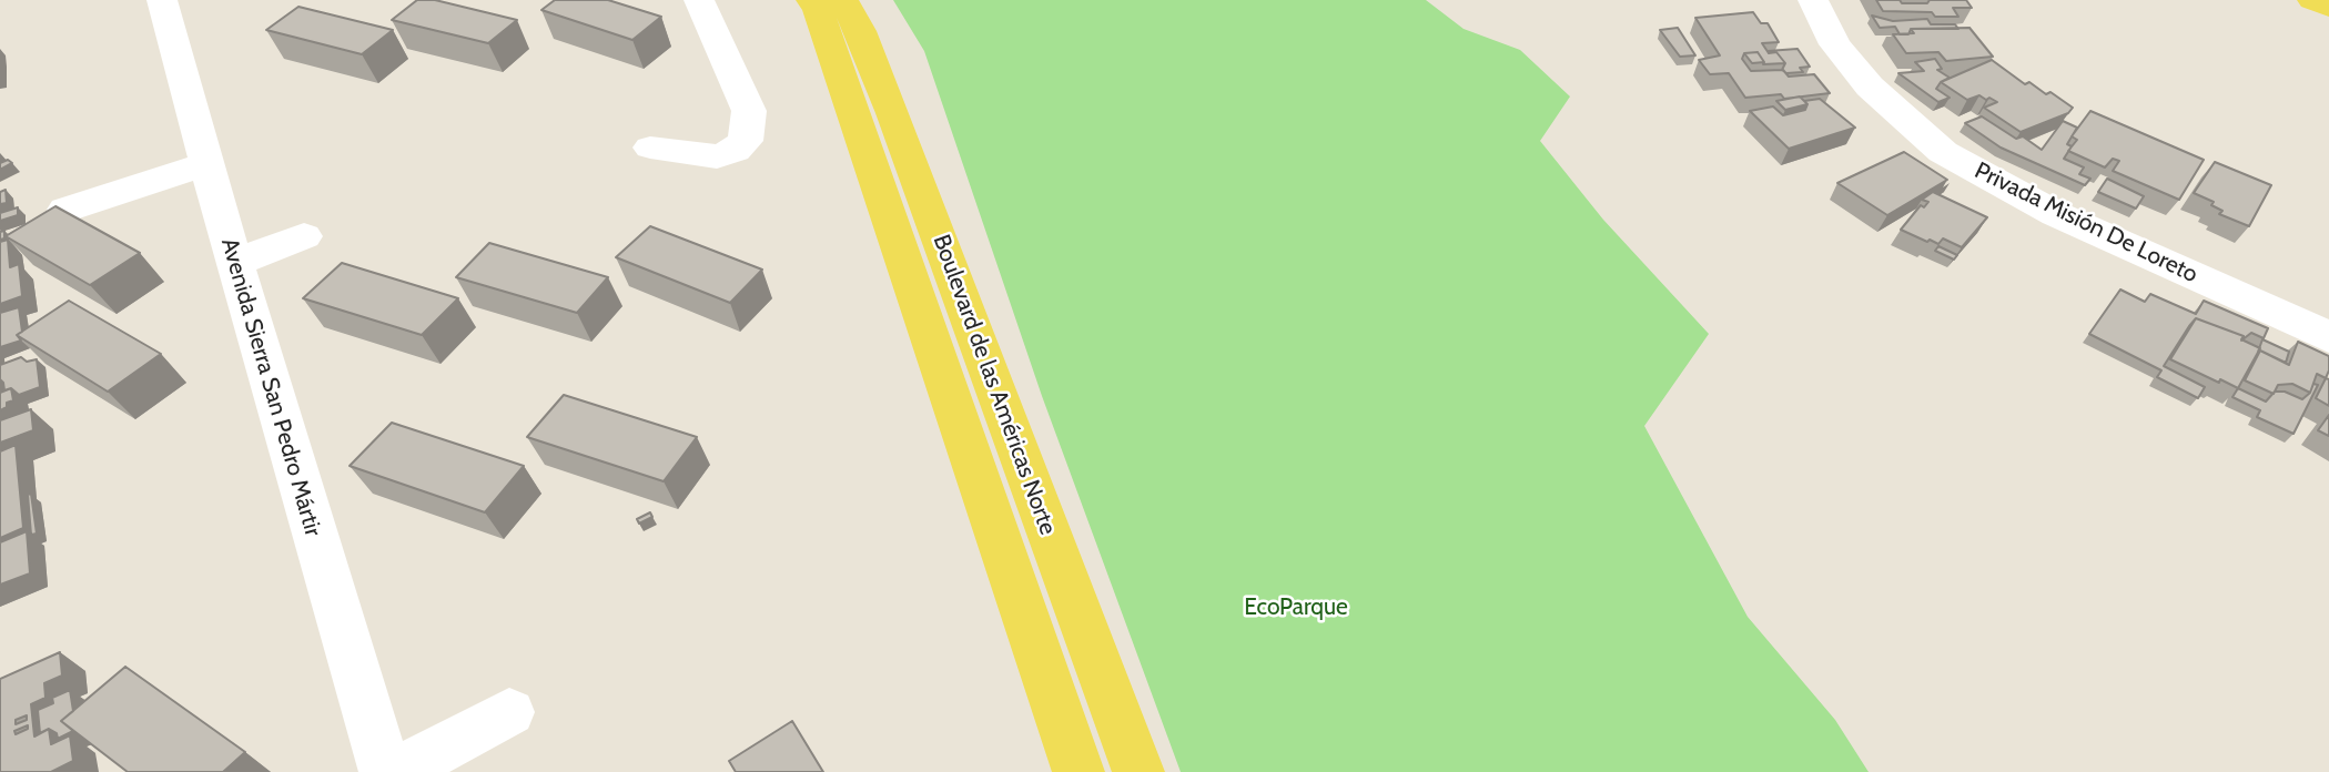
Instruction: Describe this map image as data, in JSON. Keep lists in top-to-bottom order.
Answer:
{
  "streets": {
    "main road": ["Boulevard de las Américas Norte"],
    "street": ["Privada Misión De Loreto", "Avenida Sierra San Pedro Mártir"]
  },
  "parks": ["EcoParque"]
}
